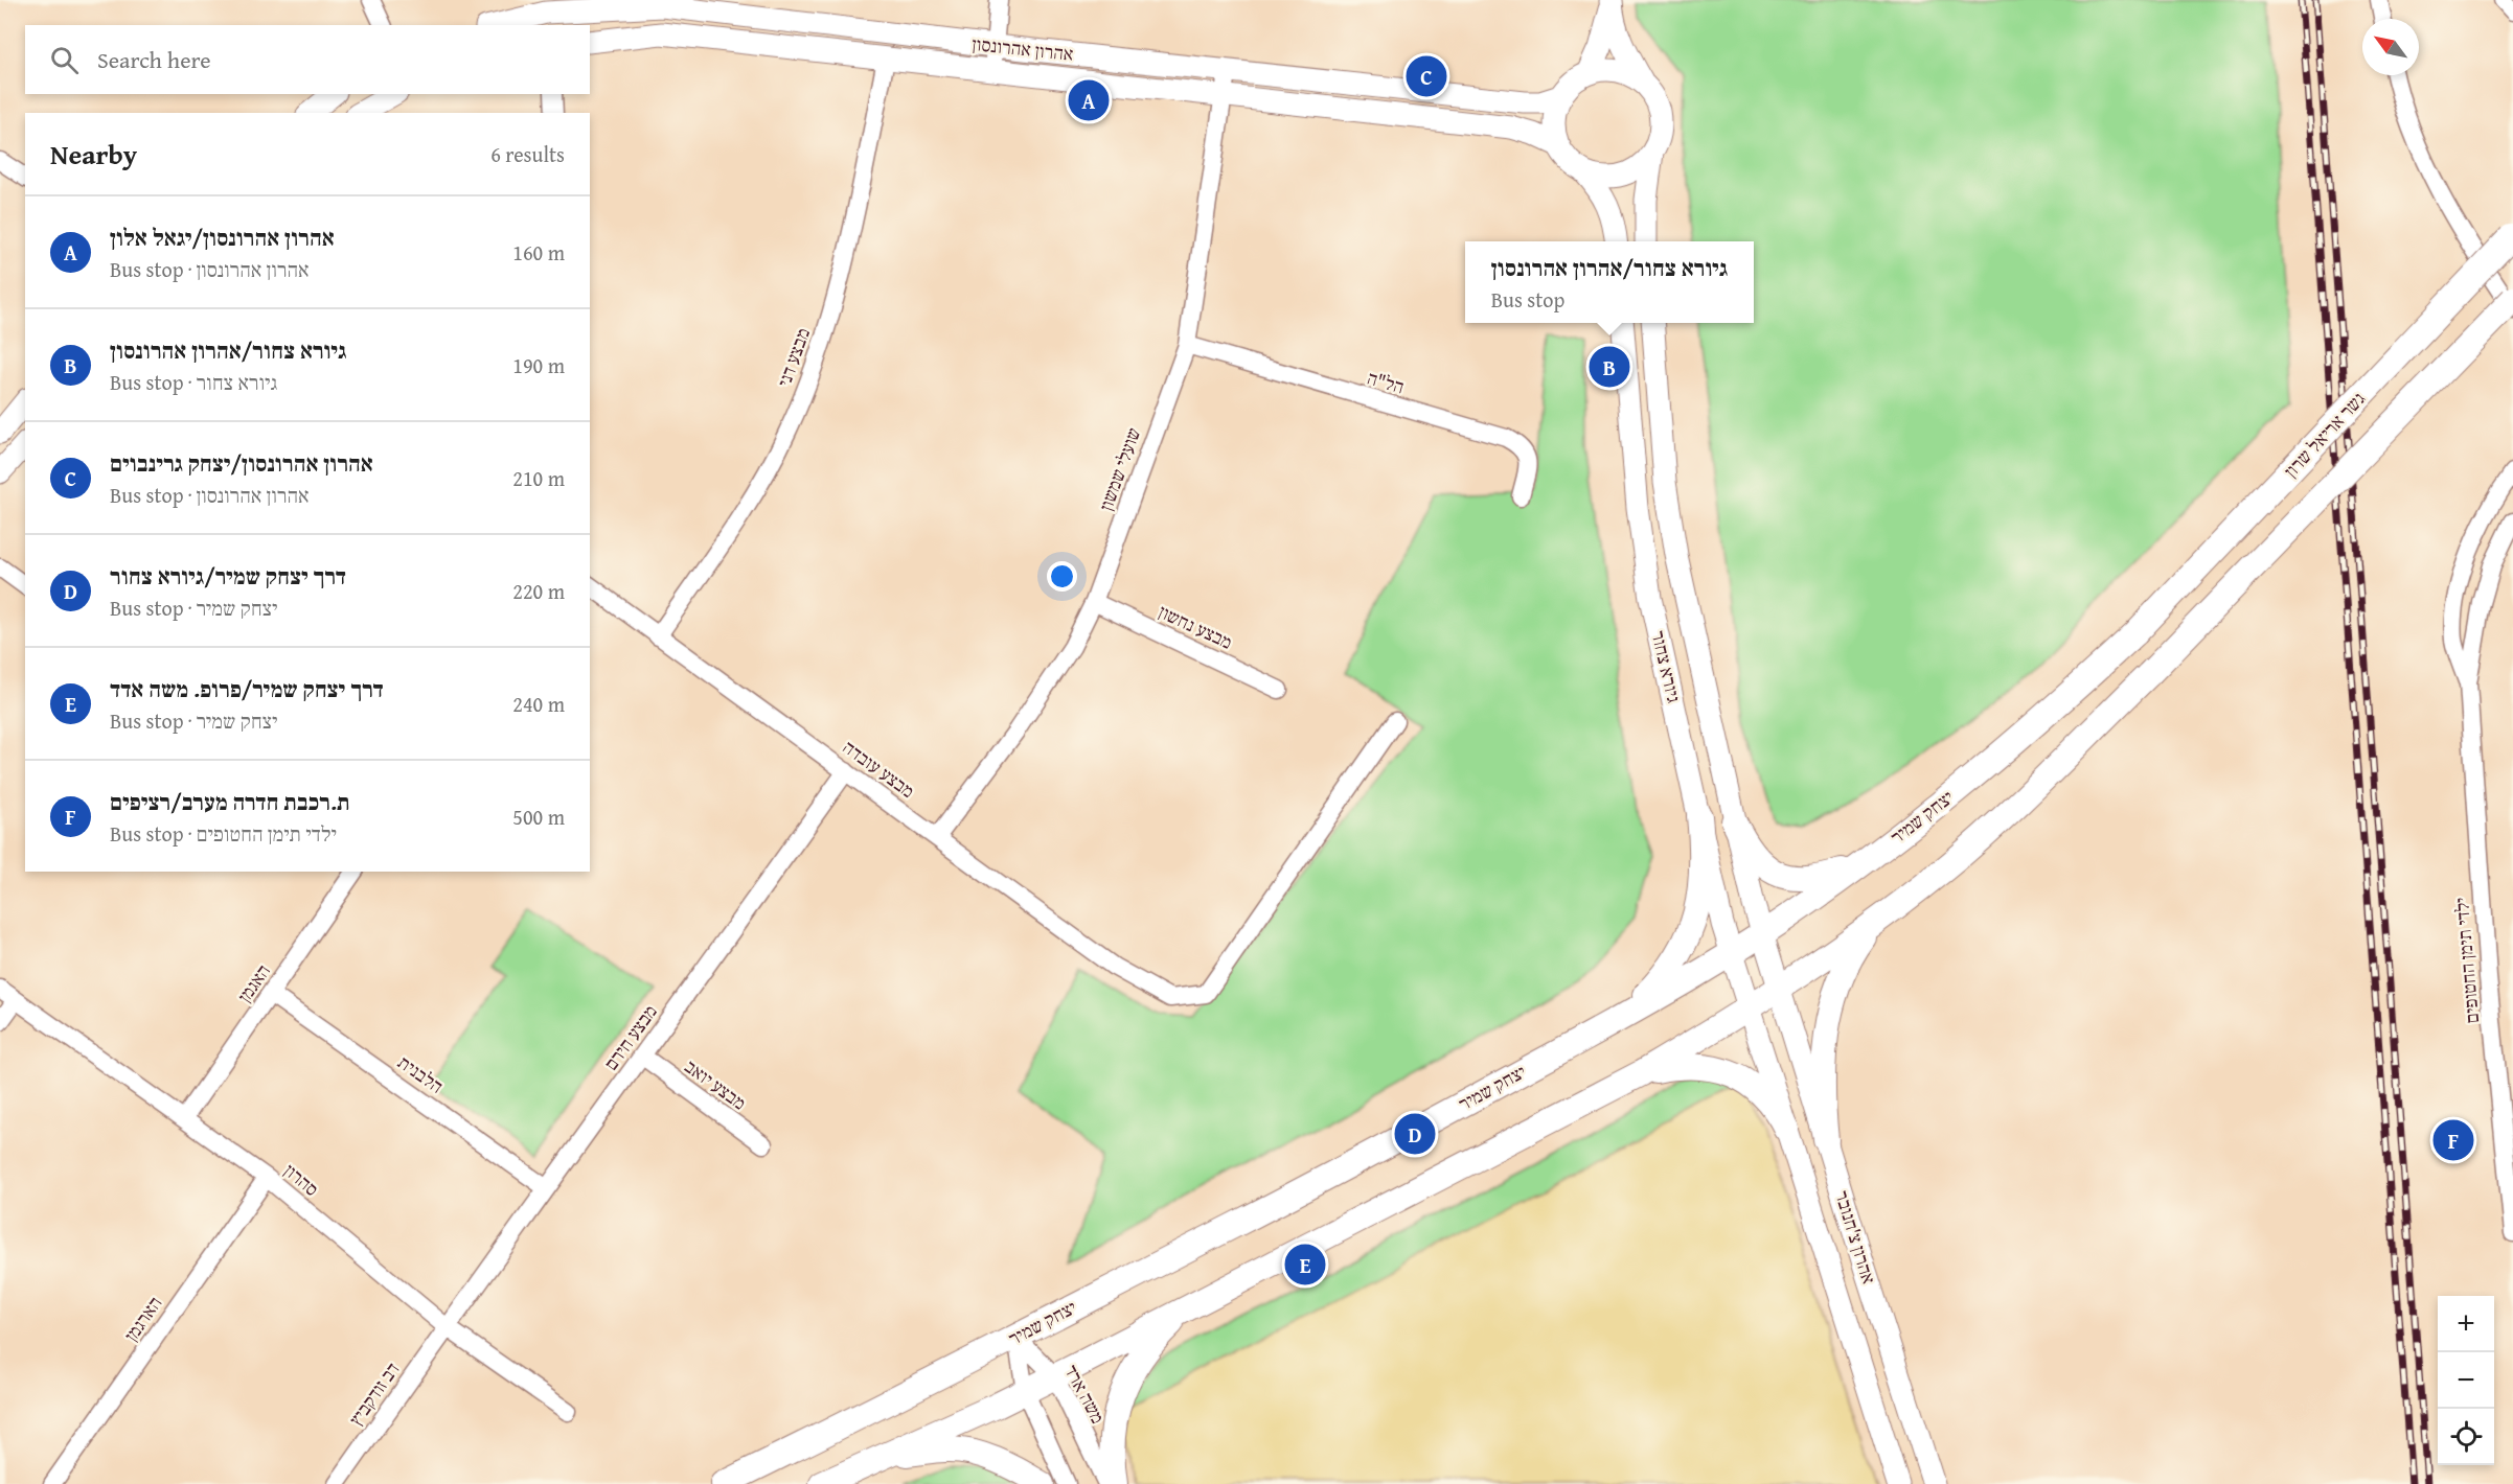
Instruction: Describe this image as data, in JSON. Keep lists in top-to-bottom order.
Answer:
{
  "streets": {
    "main road": ["גשר אריאל שרון", "יצחק שמיר"],
    "street": [
      "אהרון אהרונסון",
      "מבצע דני",
      "הל\"ה",
      "שועלי שמשון",
      "מבצע נחשון",
      "גיורא צחור",
      "מבצע עובדה",
      "ילדי תימן החטופים",
      "האגמן",
      "מבצע חירם",
      "הלבנית",
      "מבצע יואב",
      "סהרון",
      "אהרון צ'חנובר",
      "הארגמן",
      "דב זודקביץ",
      "משה ארד"
    ]
  },
  "crossings": [
    ["אהרון אהרונסון", "מבצע דני"],
    ["אהרון אהרונסון", "שועלי שמשון"],
    ["מבצע דני", "מבצע עובדה"],
    ["הל\"ה", "שועלי שמשון"],
    ["גשר אריאל שרון", "יצחק שמיר"],
    ["שועלי שמשון", "מבצע נחשון"],
    ["שועלי שמשון", "מבצע עובדה"],
    ["גיורא צחור", "יצחק שמיר"],
    ["גיורא צחור", "אהרון צ'חנובר"],
    ["מבצע עובדה", "מבצע חירם"],
    ["יצחק שמיר", "משה ארד"],
    ["האגמן", "הלבנית"],
    ["האגמן", "סהרון"],
    ["מבצע חירם", "הלבנית"],
    ["מבצע חירם", "מבצע יואב"],
    ["מבצע חירם", "סהרון"],
    ["מבצע חירם", "דב זודקביץ"],
    ["סהרון", "הארגמן"],
    ["סהרון", "דב זודקביץ"]
  ],
  "north": "top left",
  "page": {
    "search": "Search here",
    "pins": [
      "C",
      "A",
      "B",
      "D",
      "F",
      "E"
    ],
    "heading": ["Nearby", "6 results"],
    "list": [
      {
        "mark": "A",
        "name": "אהרון אהרונסון/יגאל אלון",
        "note": "Bus stop · אהרון אהרונסון",
        "value": "160 m"
      },
      {
        "mark": "B",
        "name": "גיורא צחור/אהרון אהרונסון",
        "note": "Bus stop · גיורא צחור",
        "value": "190 m"
      },
      {
        "mark": "C",
        "name": "אהרון אהרונסון/יצחק גרינבוים",
        "note": "Bus stop · אהרון אהרונסון",
        "value": "210 m"
      },
      {
        "mark": "D",
        "name": "דרך יצחק שמיר/גיורא צחור",
        "note": "Bus stop · יצחק שמיר",
        "value": "220 m"
      },
      {
        "mark": "E",
        "name": "דרך יצחק שמיר/פרופ. משה אדד",
        "note": "Bus stop · יצחק שמיר",
        "value": "240 m"
      },
      {
        "mark": "F",
        "name": "ת.רכבת חדרה מערב/רציפים",
        "note": "Bus stop · ילדי תימן החטופים",
        "value": "500 m"
      }
    ],
    "popup": ["גיורא צחור/אהרון אהרונסון", "Bus stop"],
    "map_buttons": ["+", "−"]
  }
}
